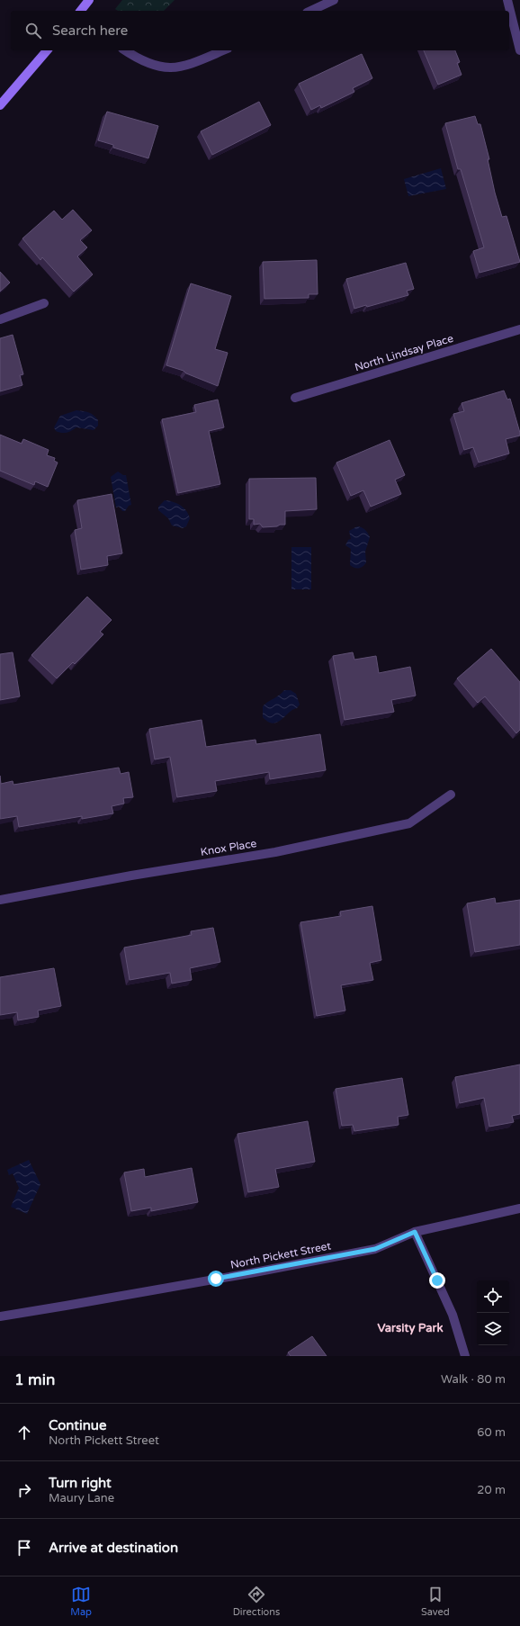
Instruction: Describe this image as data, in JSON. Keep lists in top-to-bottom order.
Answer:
{
  "streets": {
    "street": ["North Lindsay Place", "Knox Place", "North Pickett Street"]
  },
  "districts": ["Varsity Park"],
  "page": {
    "search": "Search here",
    "heading": ["1 min", "Walk · 80 m"],
    "list": [
      ["Continue", "North Pickett Street", "60 m"],
      ["Turn right", "Maury Lane", "20 m"],
      "Arrive at destination"
    ],
    "nav": ["Map", "Directions", "Saved"]
  }
}
